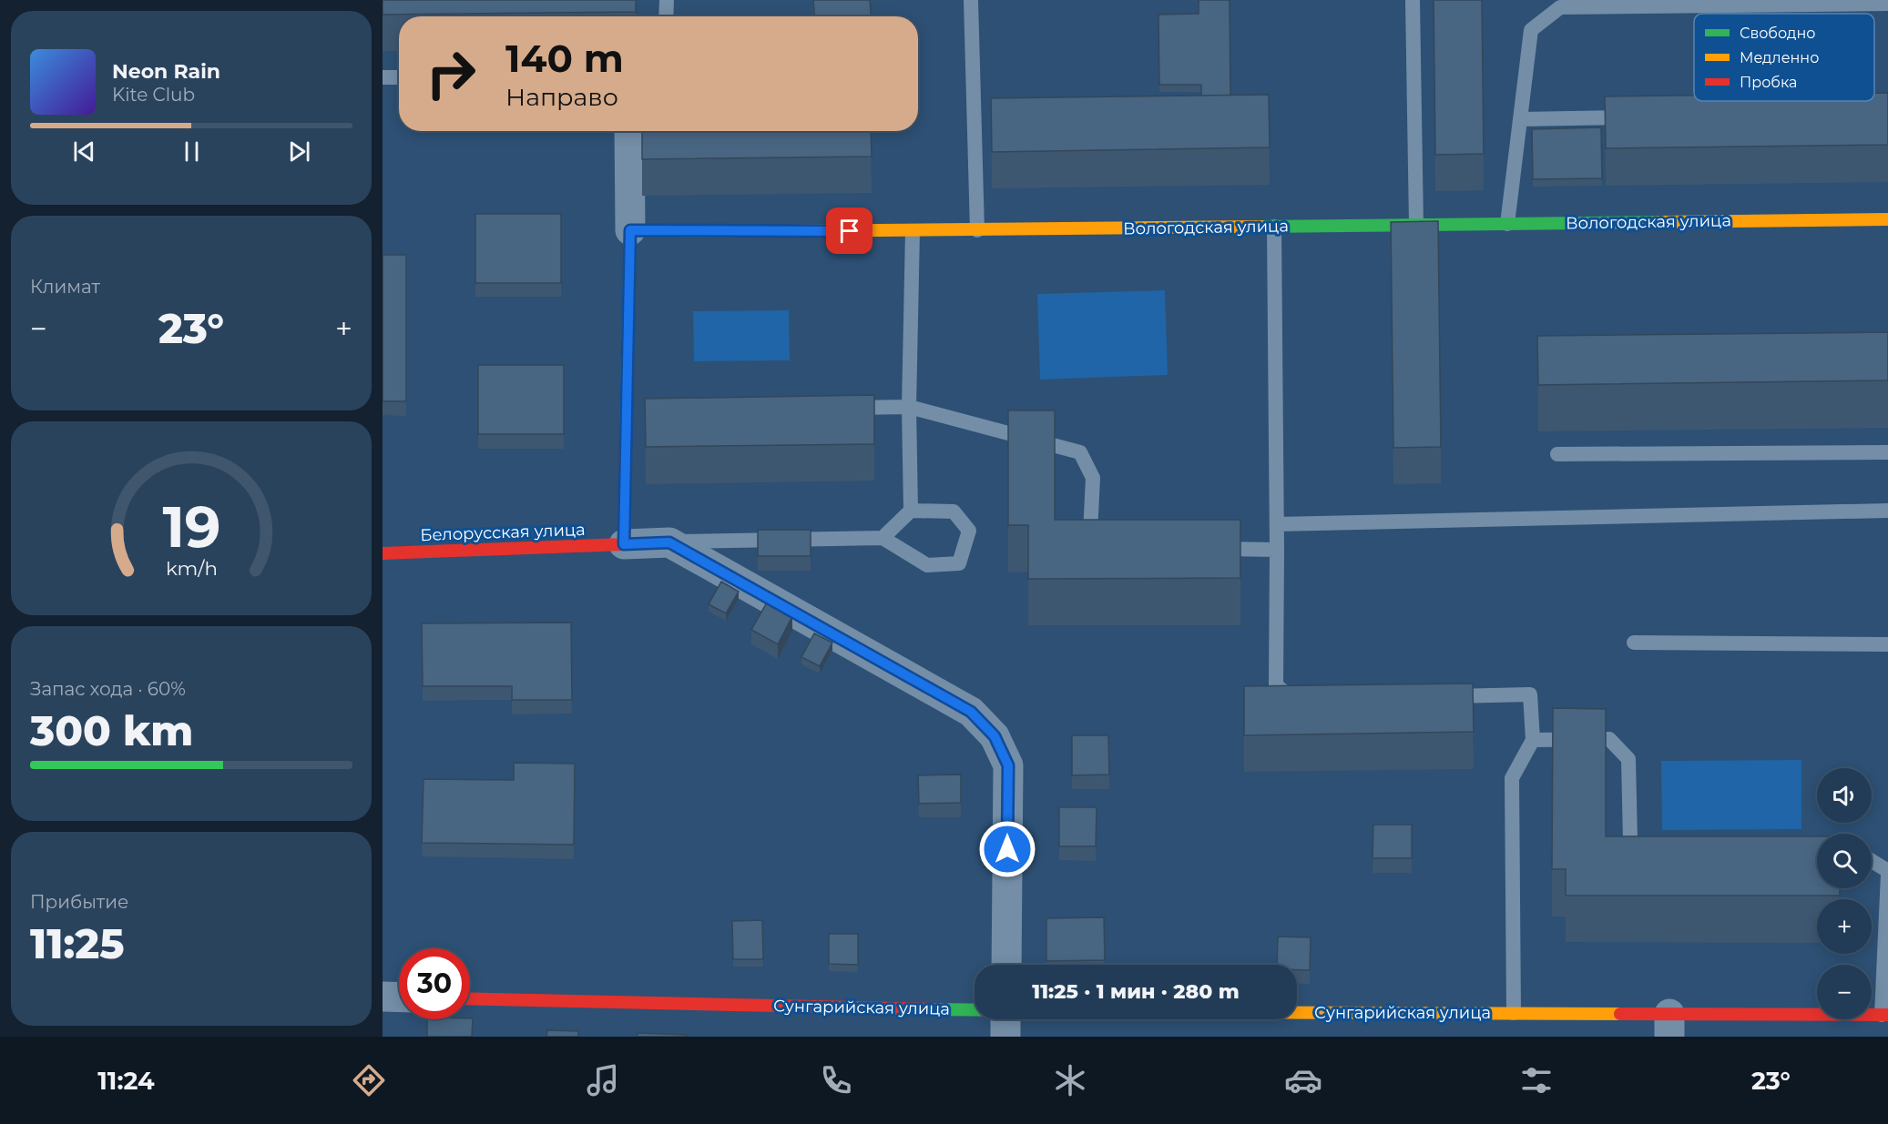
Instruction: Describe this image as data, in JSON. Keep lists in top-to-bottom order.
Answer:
{
  "streets": {
    "street": ["Вологодская улица", "Белорусская улица", "Сунгарийская улица"]
  },
  "legend": ["Свободно", "Медленно", "Пробка"],
  "page": {
    "turn": ["140 m", "Направо"],
    "song": ["Neon Rain", "Kite Club"],
    "tile": [
      "Климат",
      ["Запас хода · 60%", "300 km"],
      ["Прибытие", "11:25"]
    ],
    "heat": ["−", "23°", "+"],
    "map_buttons": ["+", "−"],
    "limit": "30",
    "trip": "11:25 · 1 мин · 280 m",
    "tabs": ["11:24", "23°"],
    "gauge": ["19", "km/h"]
  }
}
